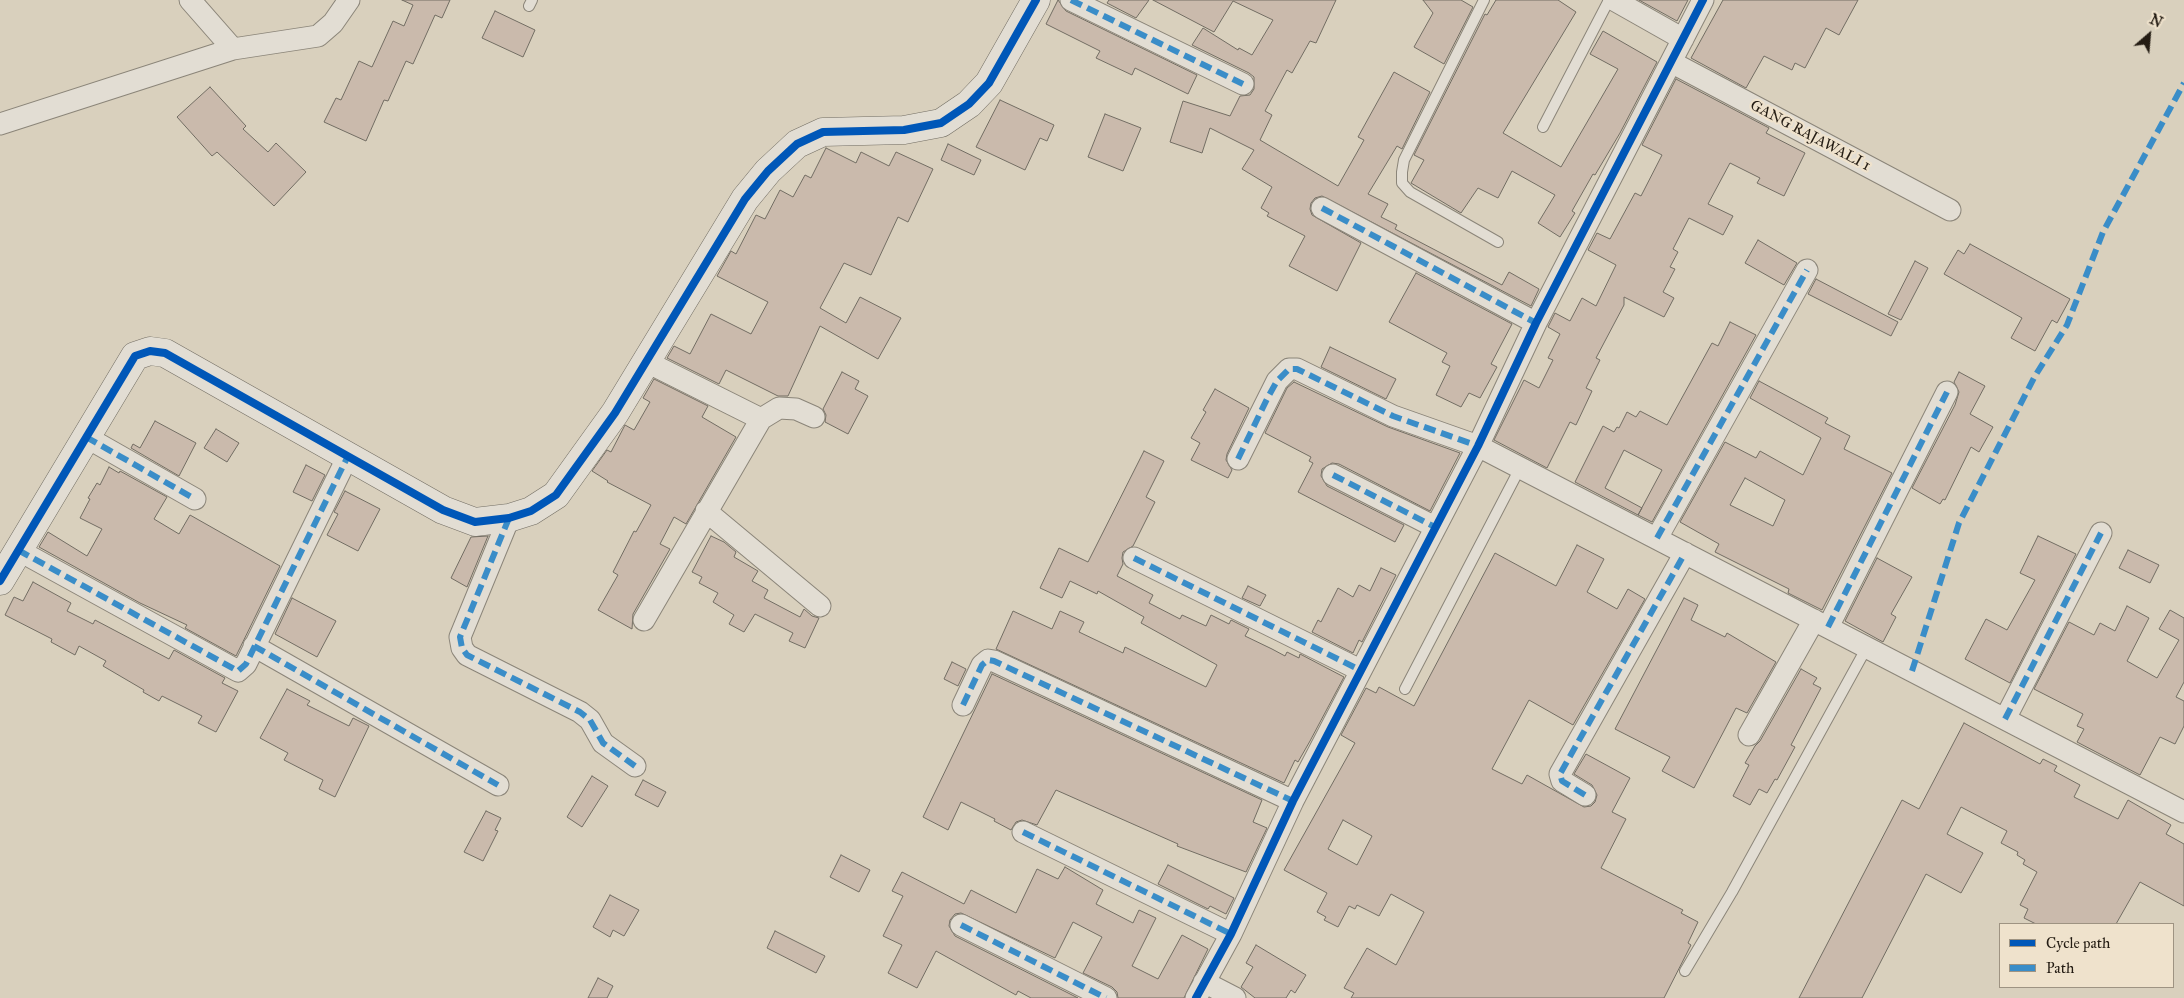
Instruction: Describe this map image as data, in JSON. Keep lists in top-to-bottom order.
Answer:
{
  "streets": {
    "street": ["GANG RAJAWALI 1"]
  },
  "legend": ["Cycle path", "Path"],
  "north": "top right"
}
